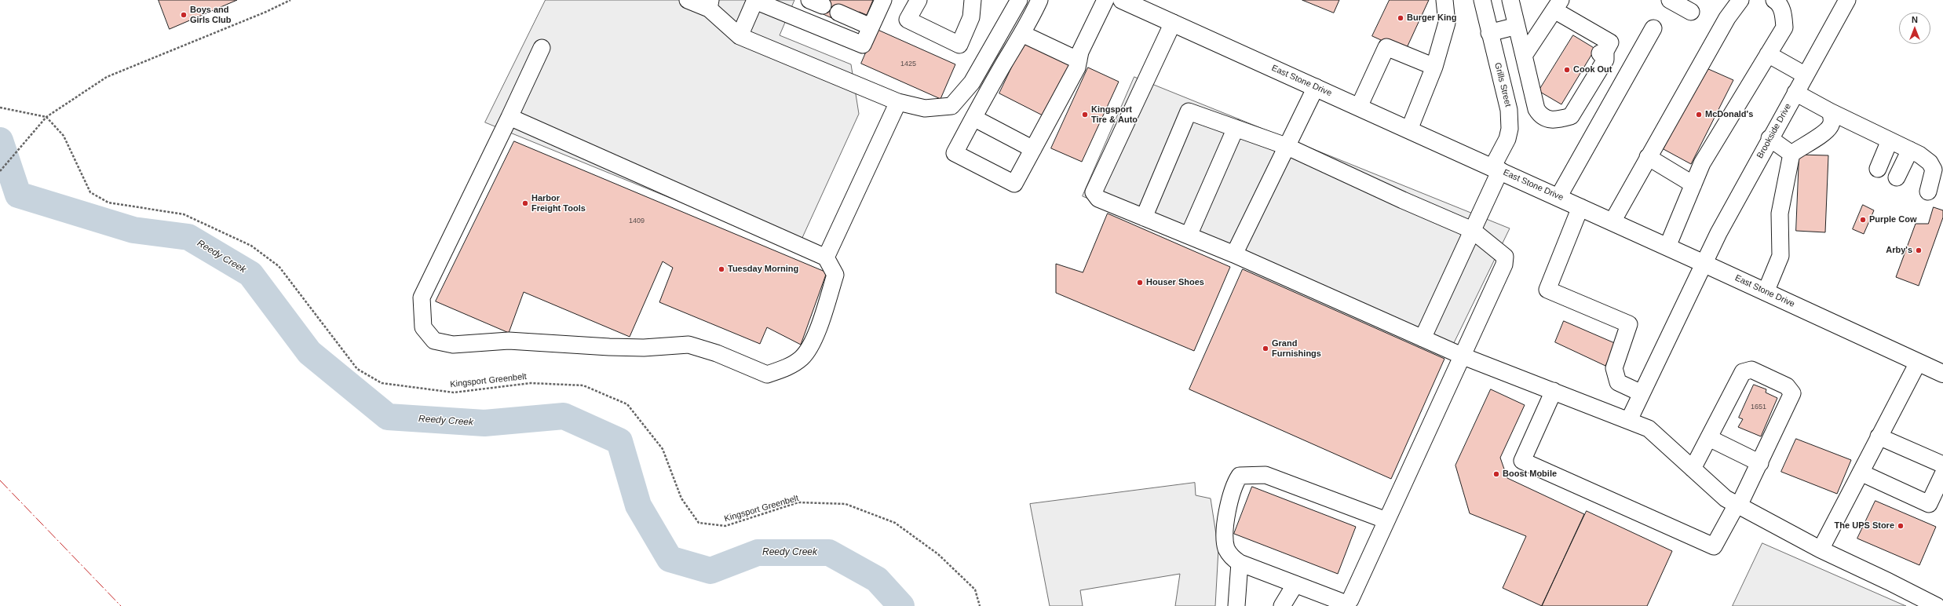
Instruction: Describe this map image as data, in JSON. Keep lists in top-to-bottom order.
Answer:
{
  "streets": {
    "highway": ["East Stone Drive"],
    "street": ["Grills Street", "Brookside Drive"],
    "path": ["Kingsport Greenbelt"]
  },
  "crossings": [
    ["East Stone Drive", "Grills Street"],
    ["East Stone Drive", "Brookside Drive"]
  ],
  "water": ["Reedy Creek"],
  "places": [
    "Boys and Girls Club",
    "Burger King",
    "Cook Out",
    "Kingsport Tire & Auto",
    "McDonald's",
    "Harbor Freight Tools",
    "Purple Cow",
    "Arby's",
    "Tuesday Morning",
    "Houser Shoes",
    "Grand Furnishings",
    "Boost Mobile",
    "The UPS Store"
  ],
  "house_numbers": ["1425", "1409", "1651"],
  "north": "top"
}
